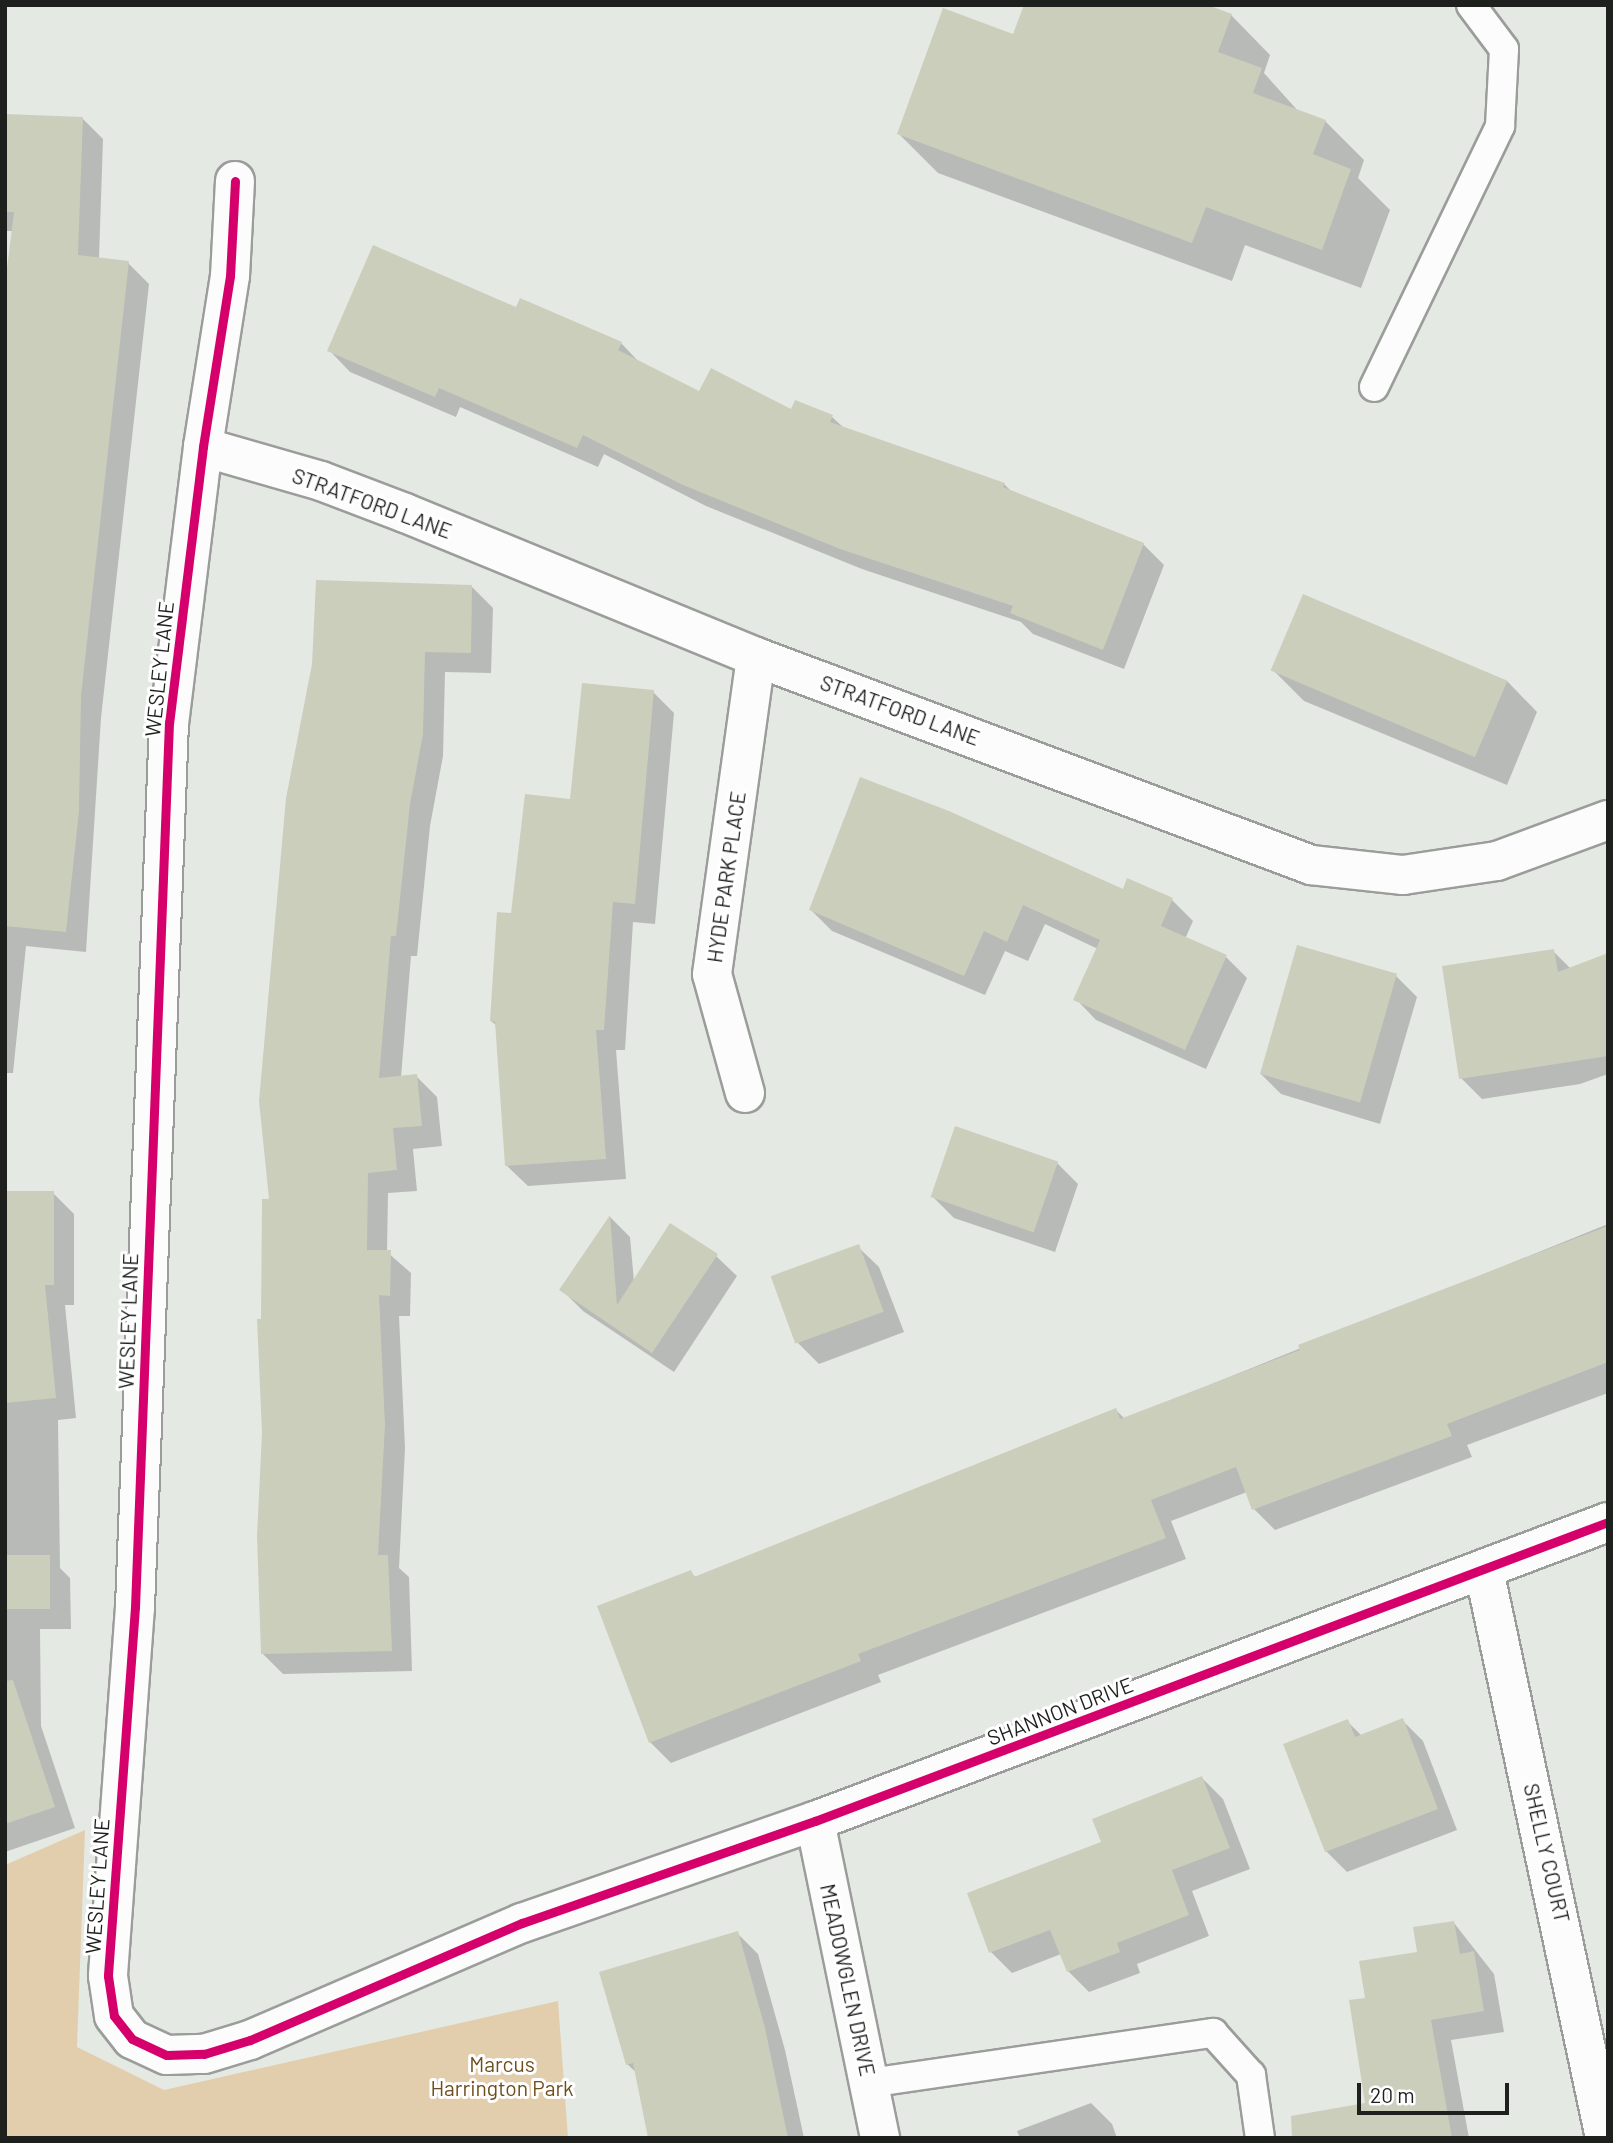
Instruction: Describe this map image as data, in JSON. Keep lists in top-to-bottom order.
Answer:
{
  "streets": {
    "street": [
      "STRATFORD LANE",
      "WESLEY LANE",
      "HYDE PARK PLACE",
      "SHANNON DRIVE",
      "SHELLY COURT",
      "MEADOWGLEN DRIVE"
    ]
  },
  "crossings": [
    ["STRATFORD LANE", "WESLEY LANE"],
    ["STRATFORD LANE", "HYDE PARK PLACE"],
    ["WESLEY LANE", "SHANNON DRIVE"],
    ["SHANNON DRIVE", "SHELLY COURT"],
    ["SHANNON DRIVE", "MEADOWGLEN DRIVE"]
  ],
  "parks": ["Marcus Harrington Park"],
  "scale_bar": "20 m"
}
